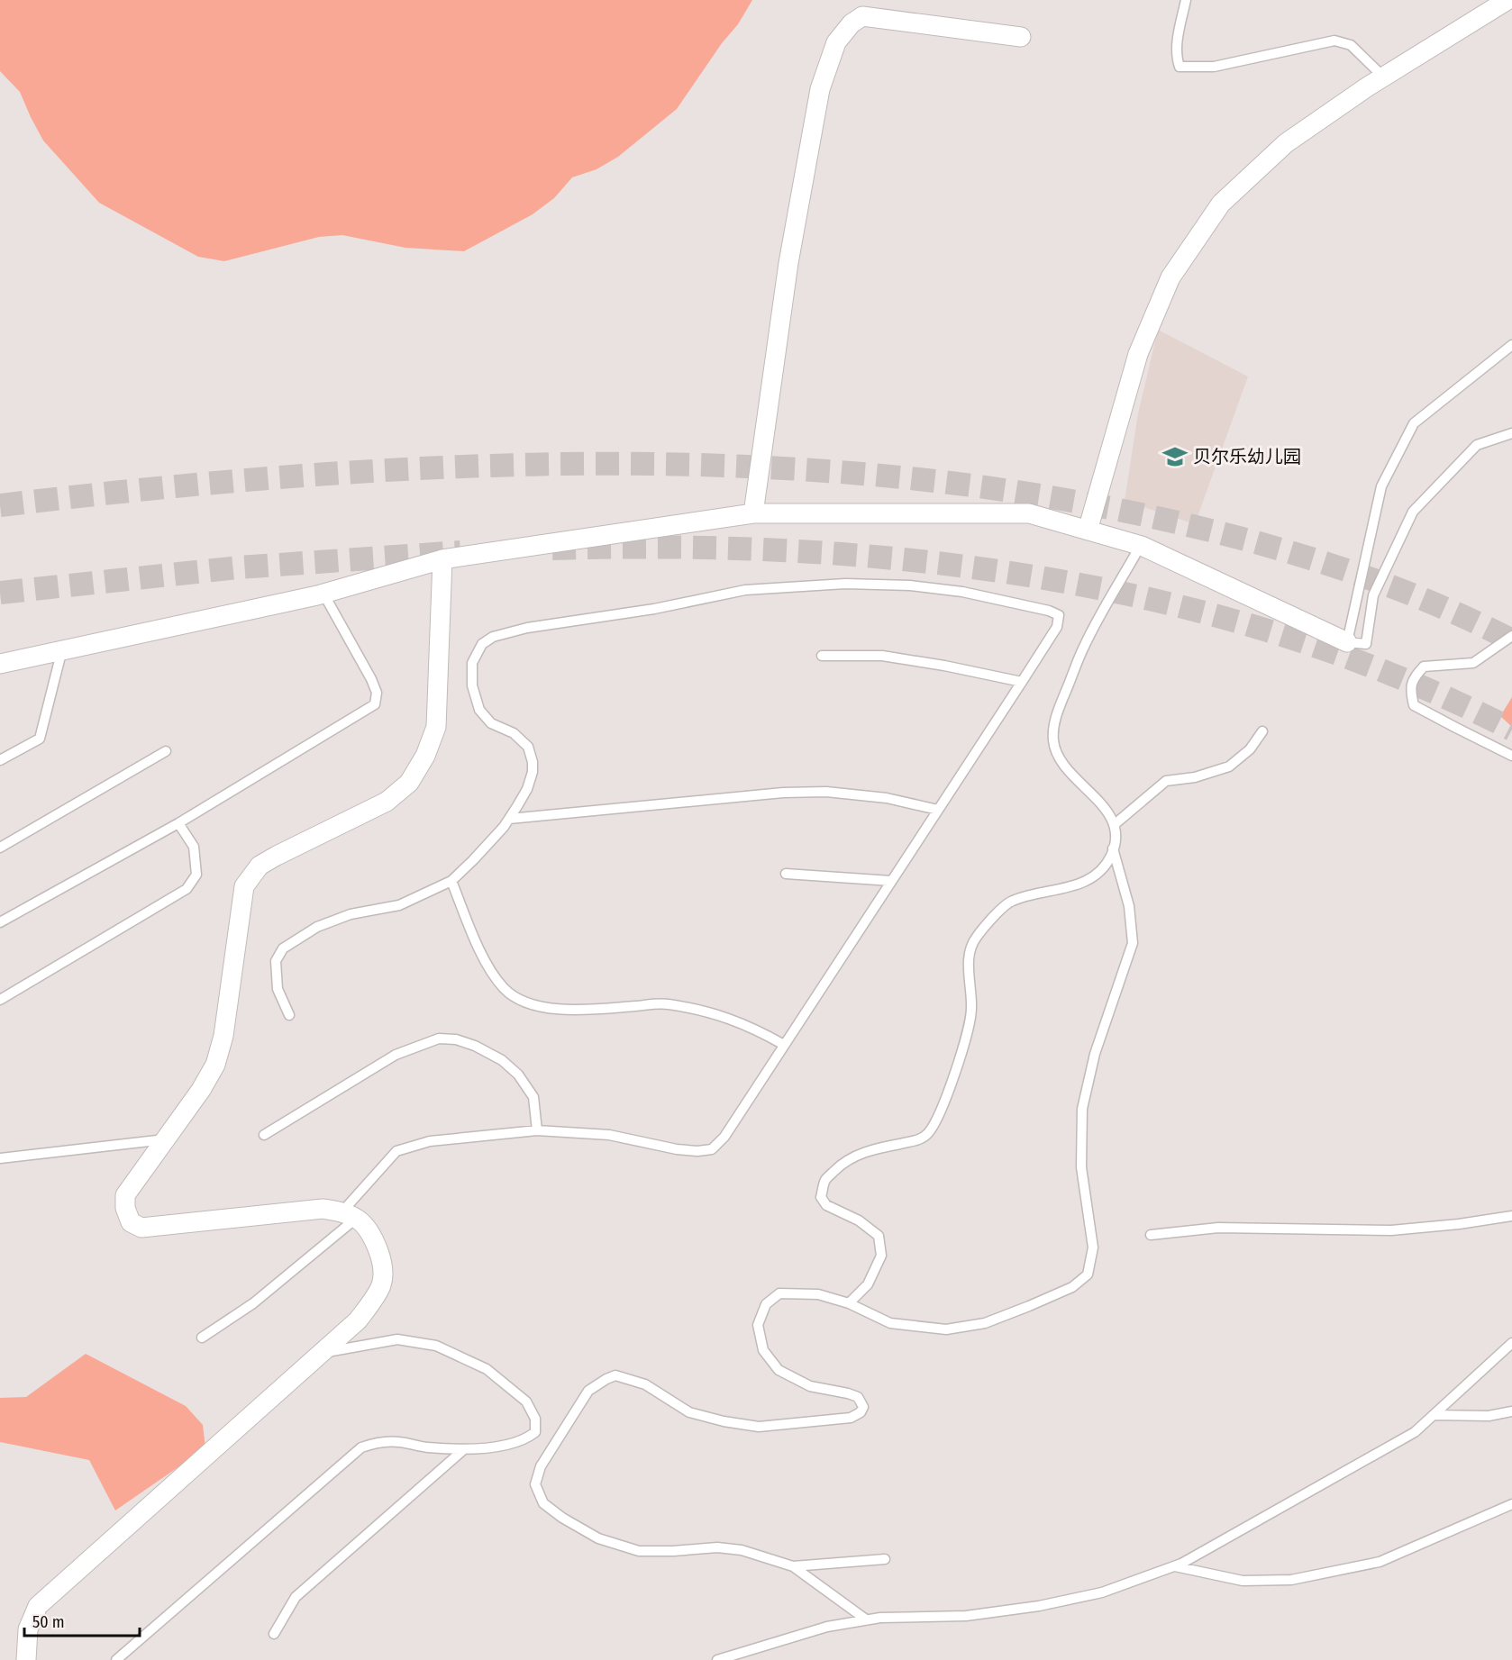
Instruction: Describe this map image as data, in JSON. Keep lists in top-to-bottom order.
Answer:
{
  "places": {
    "school or university": ["贝尔乐幼儿园"]
  },
  "scale_bar": "50 m"
}
